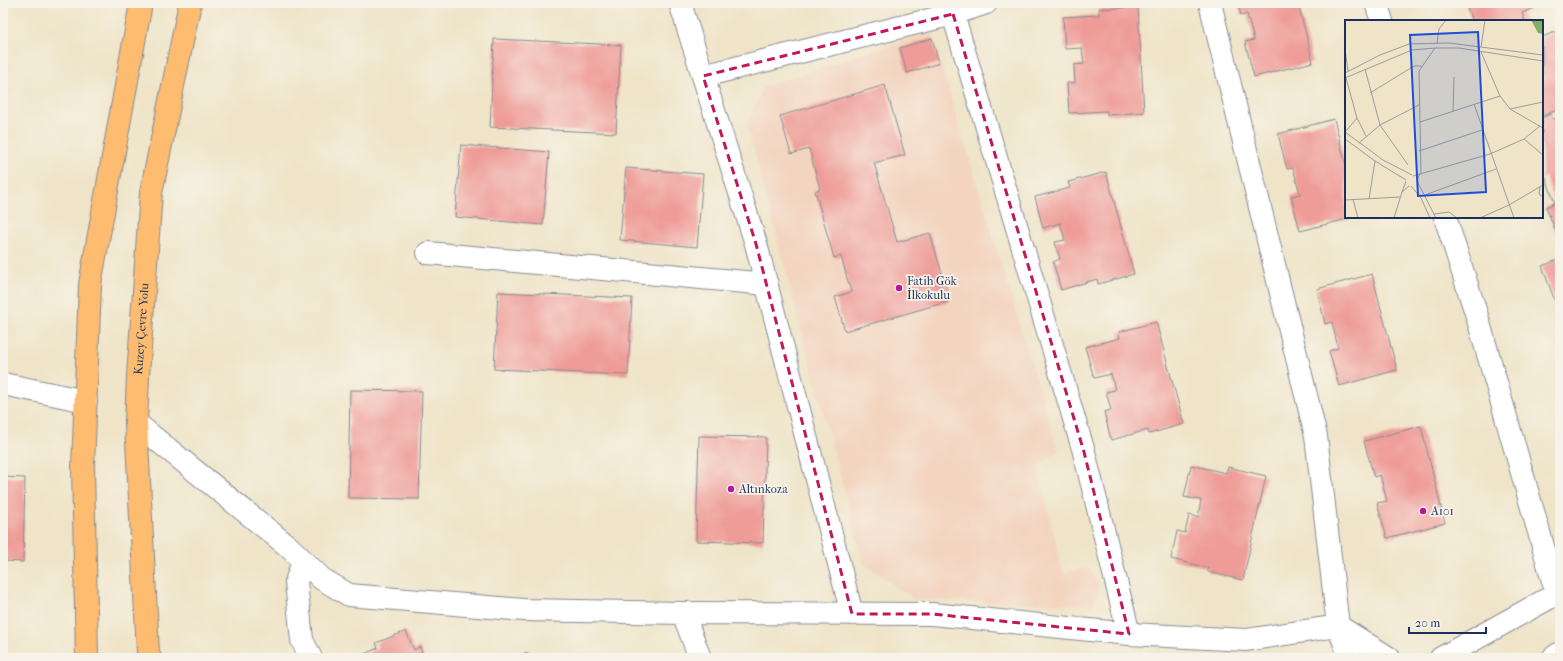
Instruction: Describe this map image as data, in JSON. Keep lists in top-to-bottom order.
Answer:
{
  "streets": {
    "main road": ["Kuzey Çevre Yolu"]
  },
  "places": ["Fatih Gök İlkokulu", "Altınkoza", "A101"],
  "scale_bar": "20 m"
}
